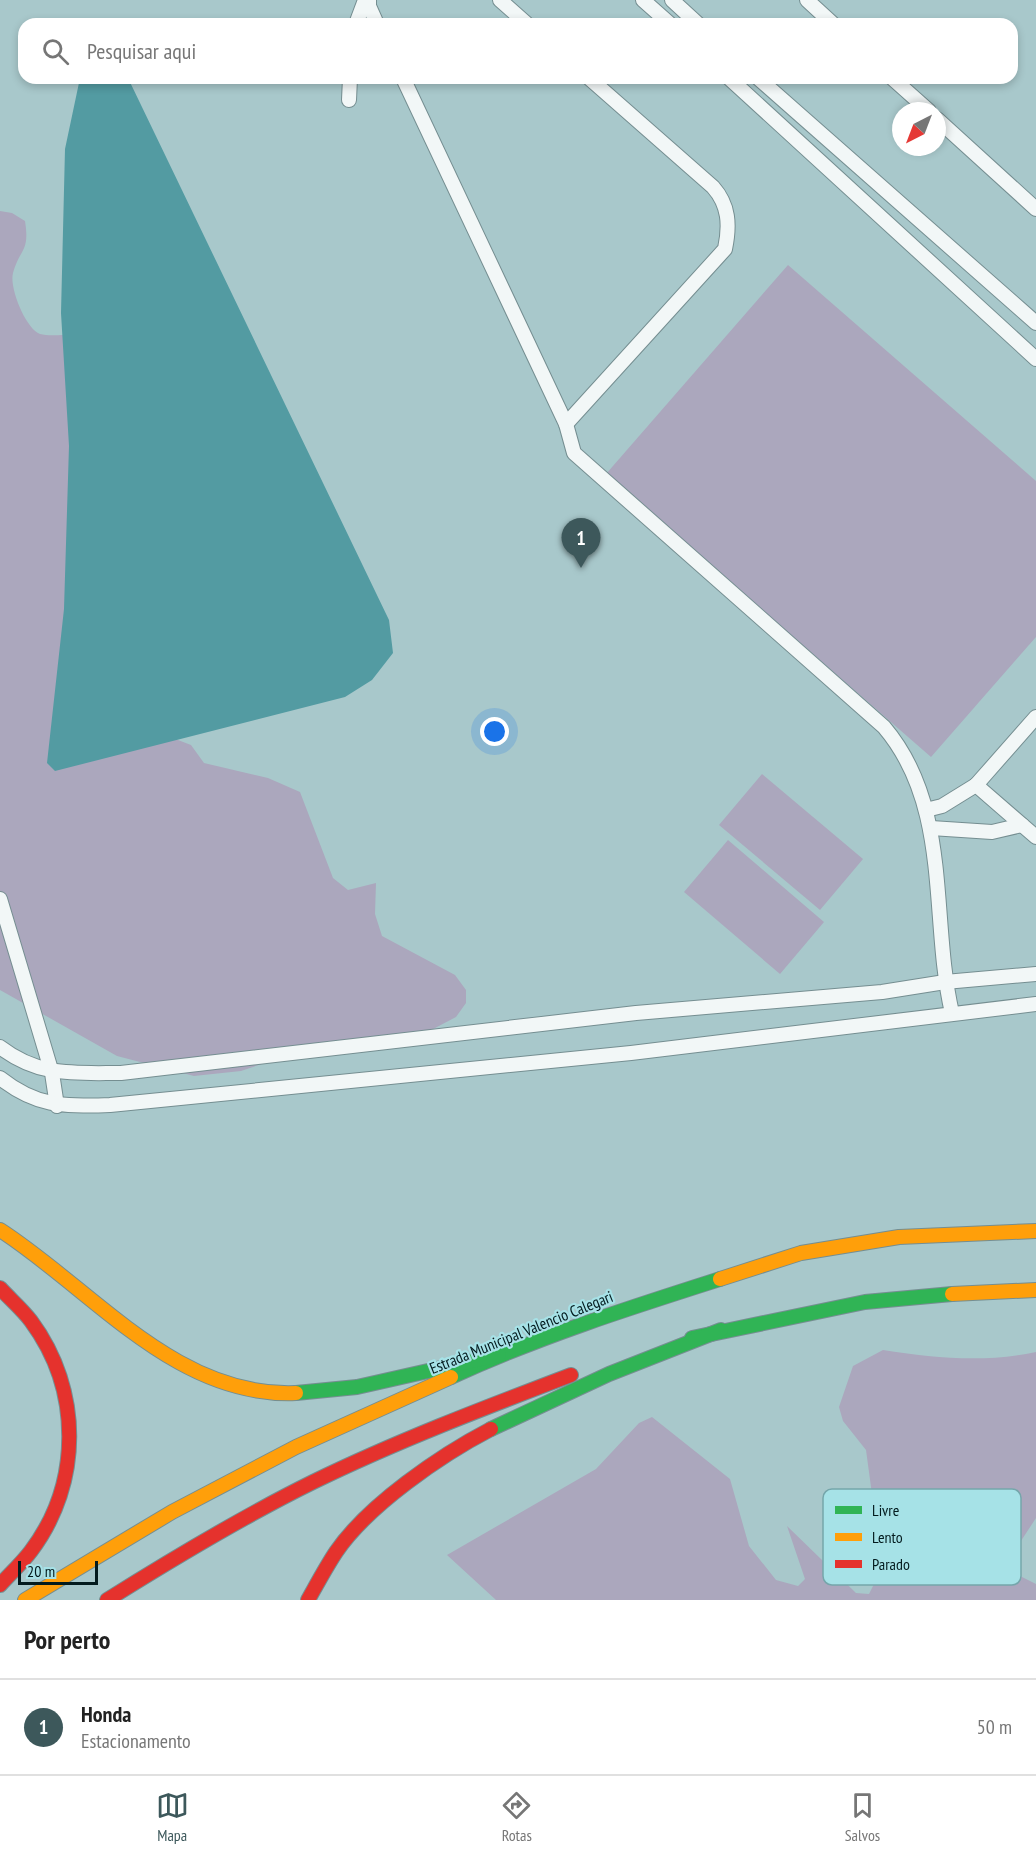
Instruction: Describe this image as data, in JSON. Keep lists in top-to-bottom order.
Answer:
{
  "streets": {
    "main road": ["Estrada Municipal Valencio Calegari"]
  },
  "legend": ["Livre", "Lento", "Parado"],
  "scale_bar": "20 m",
  "north": "bottom left",
  "page": {
    "search": "Pesquisar aqui",
    "pins": "1",
    "scale": "20 m",
    "heading": "Por perto",
    "list": [
      {
        "mark": "1",
        "name": "Honda",
        "note": "Estacionamento",
        "value": "50 m"
      }
    ],
    "nav": ["Mapa", "Rotas", "Salvos"]
  }
}
